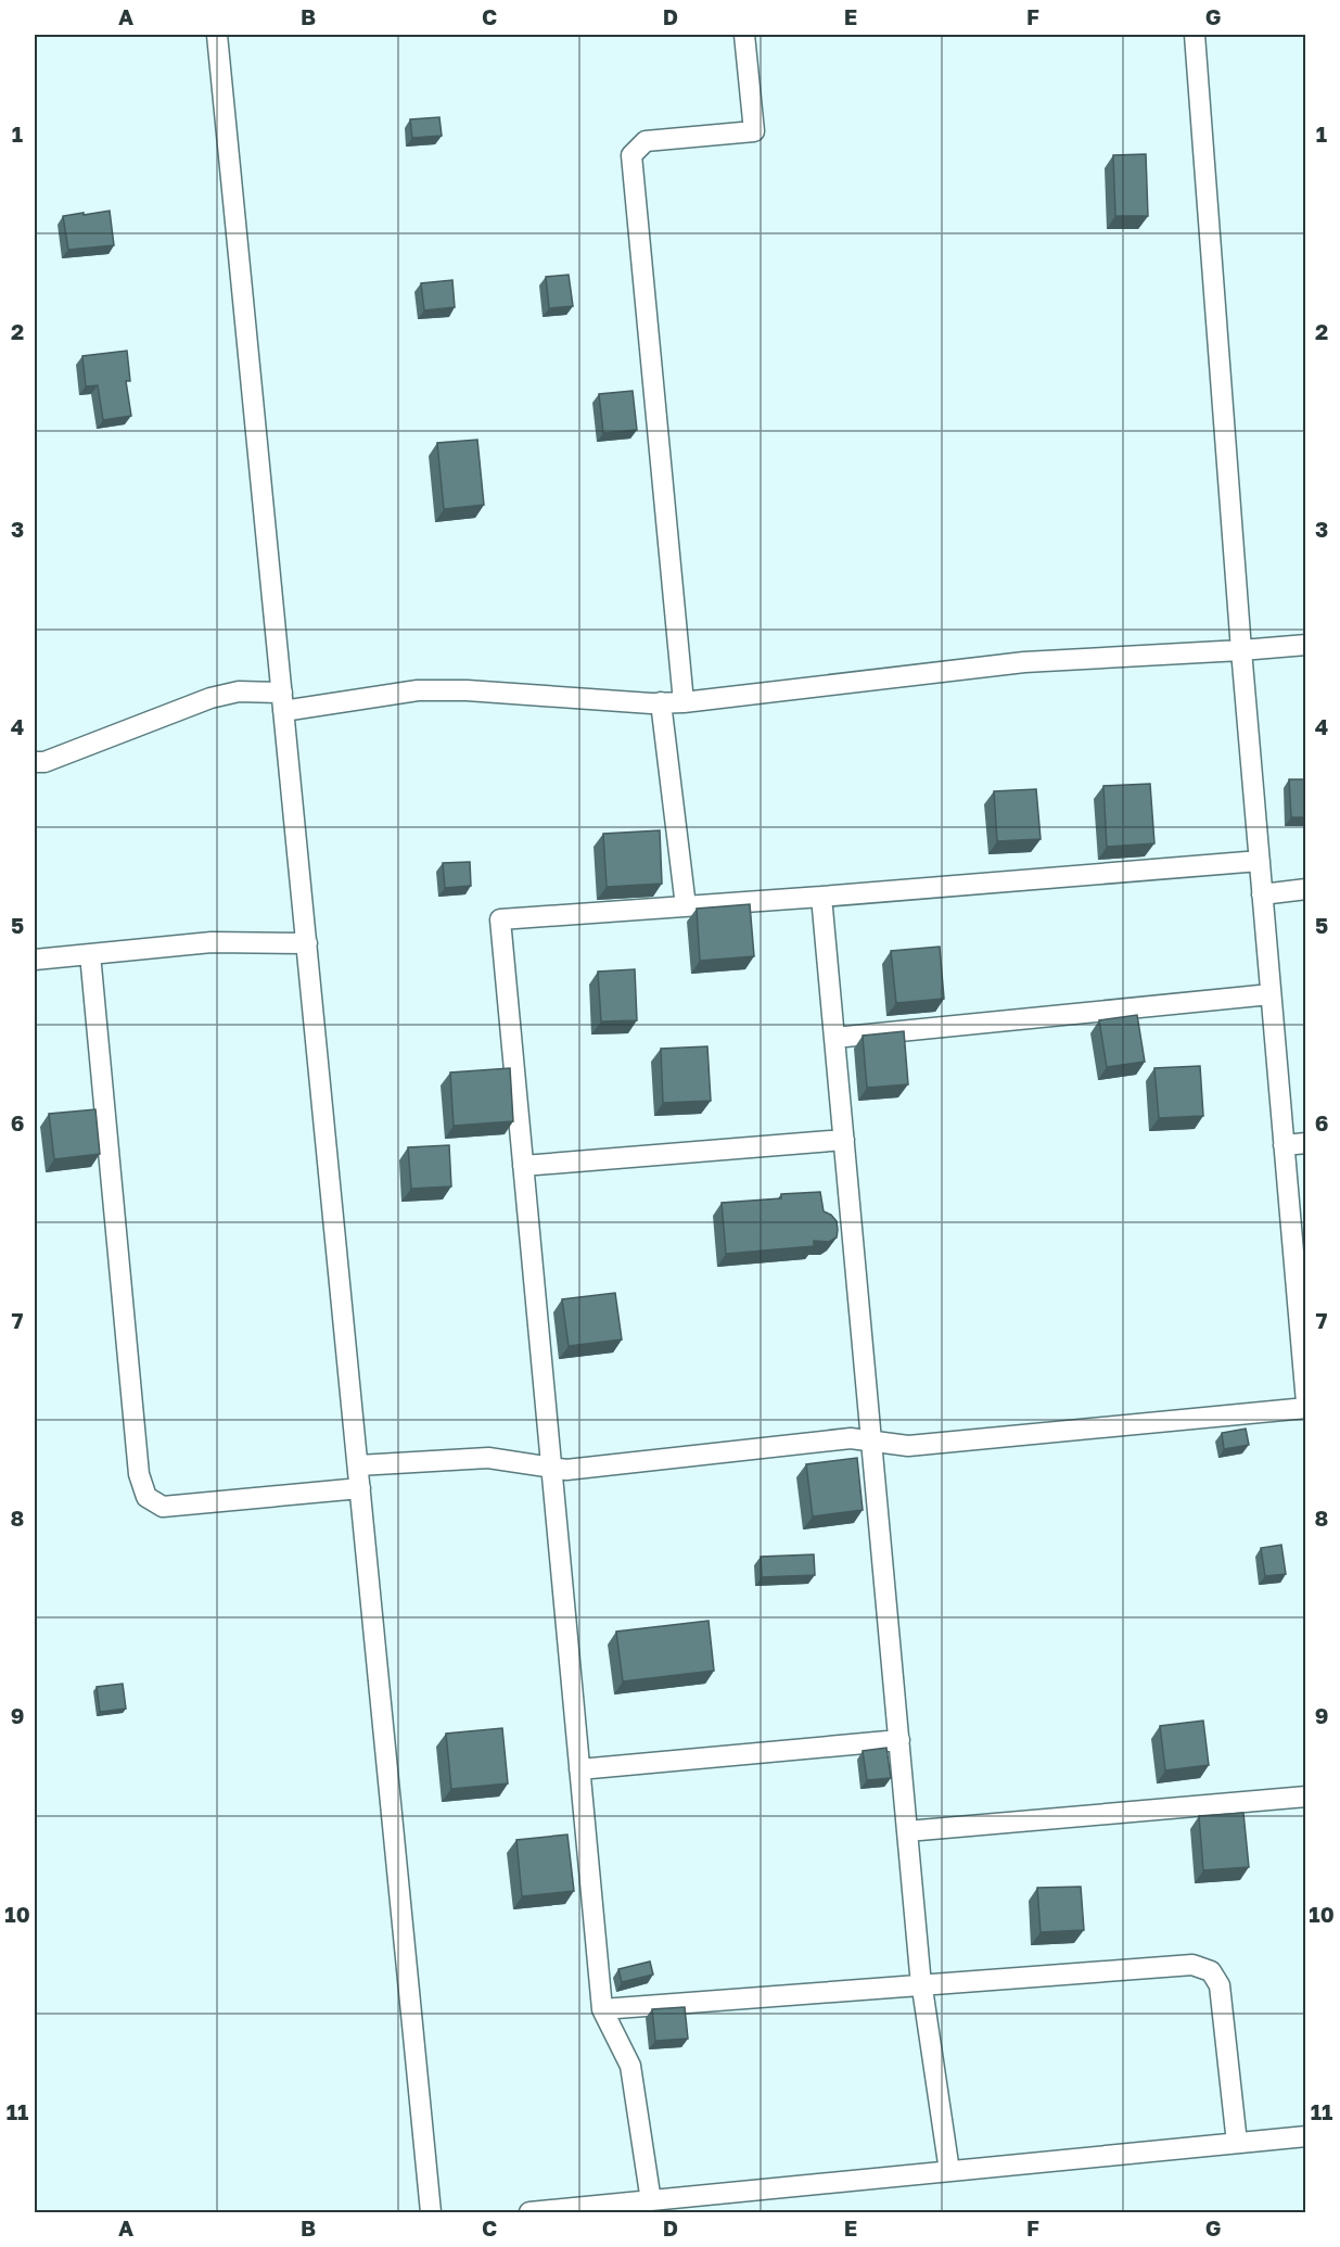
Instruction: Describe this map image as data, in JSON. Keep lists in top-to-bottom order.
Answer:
{
  "grid": {
    "columns": [
      "A",
      "B",
      "C",
      "D",
      "E",
      "F",
      "G"
    ],
    "rows": [
      "1",
      "2",
      "3",
      "4",
      "5",
      "6",
      "7",
      "8",
      "9",
      "10",
      "11"
    ]
  }
}
